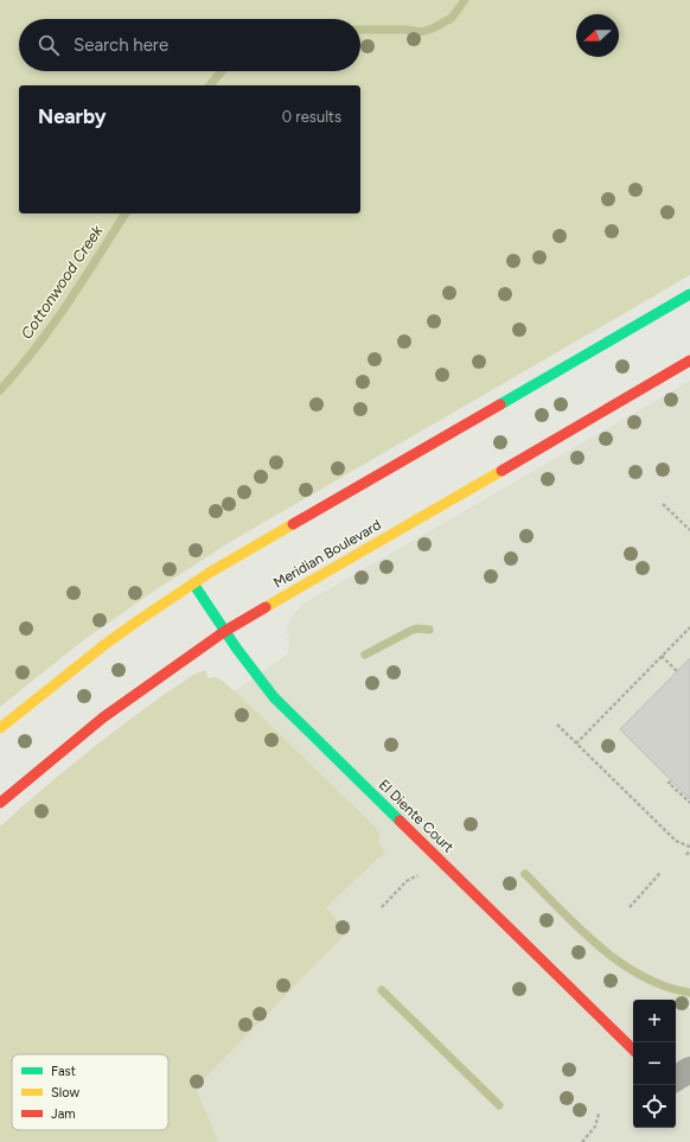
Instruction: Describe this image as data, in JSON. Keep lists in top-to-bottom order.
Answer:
{
  "streets": {
    "main road": ["Meridian Boulevard", "El Diente Court"]
  },
  "crossings": [
    ["Meridian Boulevard", "El Diente Court"]
  ],
  "water": ["Cottonwood Creek"],
  "legend": ["Fast", "Slow", "Jam"],
  "north": "left",
  "page": {
    "search": "Search here",
    "heading": ["Nearby", "0 results"],
    "map_buttons": ["+", "−"]
  }
}
